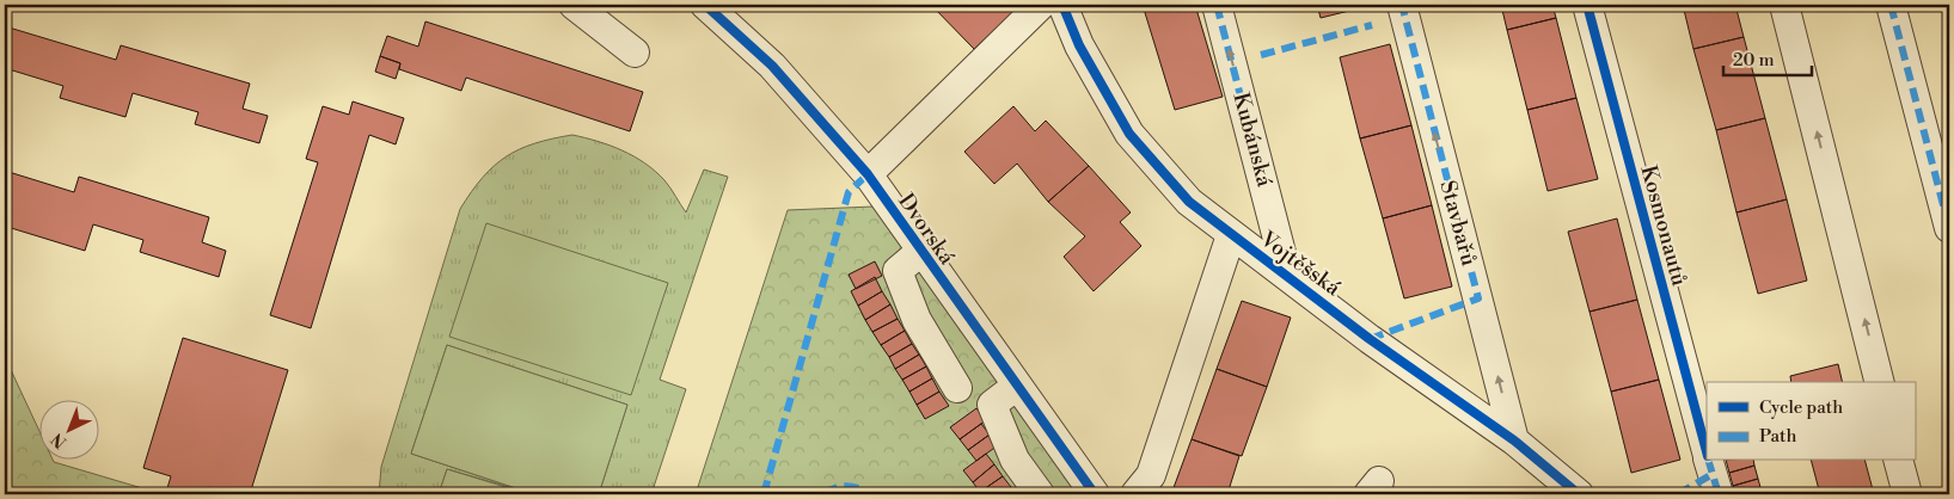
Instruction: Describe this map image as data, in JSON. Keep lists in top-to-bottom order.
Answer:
{
  "streets": {
    "street": [
      "Kubánská",
      "Stavbařů",
      "Kosmonautů",
      "Dvorská",
      "Vojtěšská"
    ]
  },
  "crossings": [
    ["Kubánská", "Vojtěšská"],
    ["Stavbařů", "Vojtěšská"]
  ],
  "one_way": ["Kubánská", "Stavbařů"],
  "legend": ["Cycle path", "Path"],
  "scale_bar": "20 m",
  "north": "bottom left"
}
